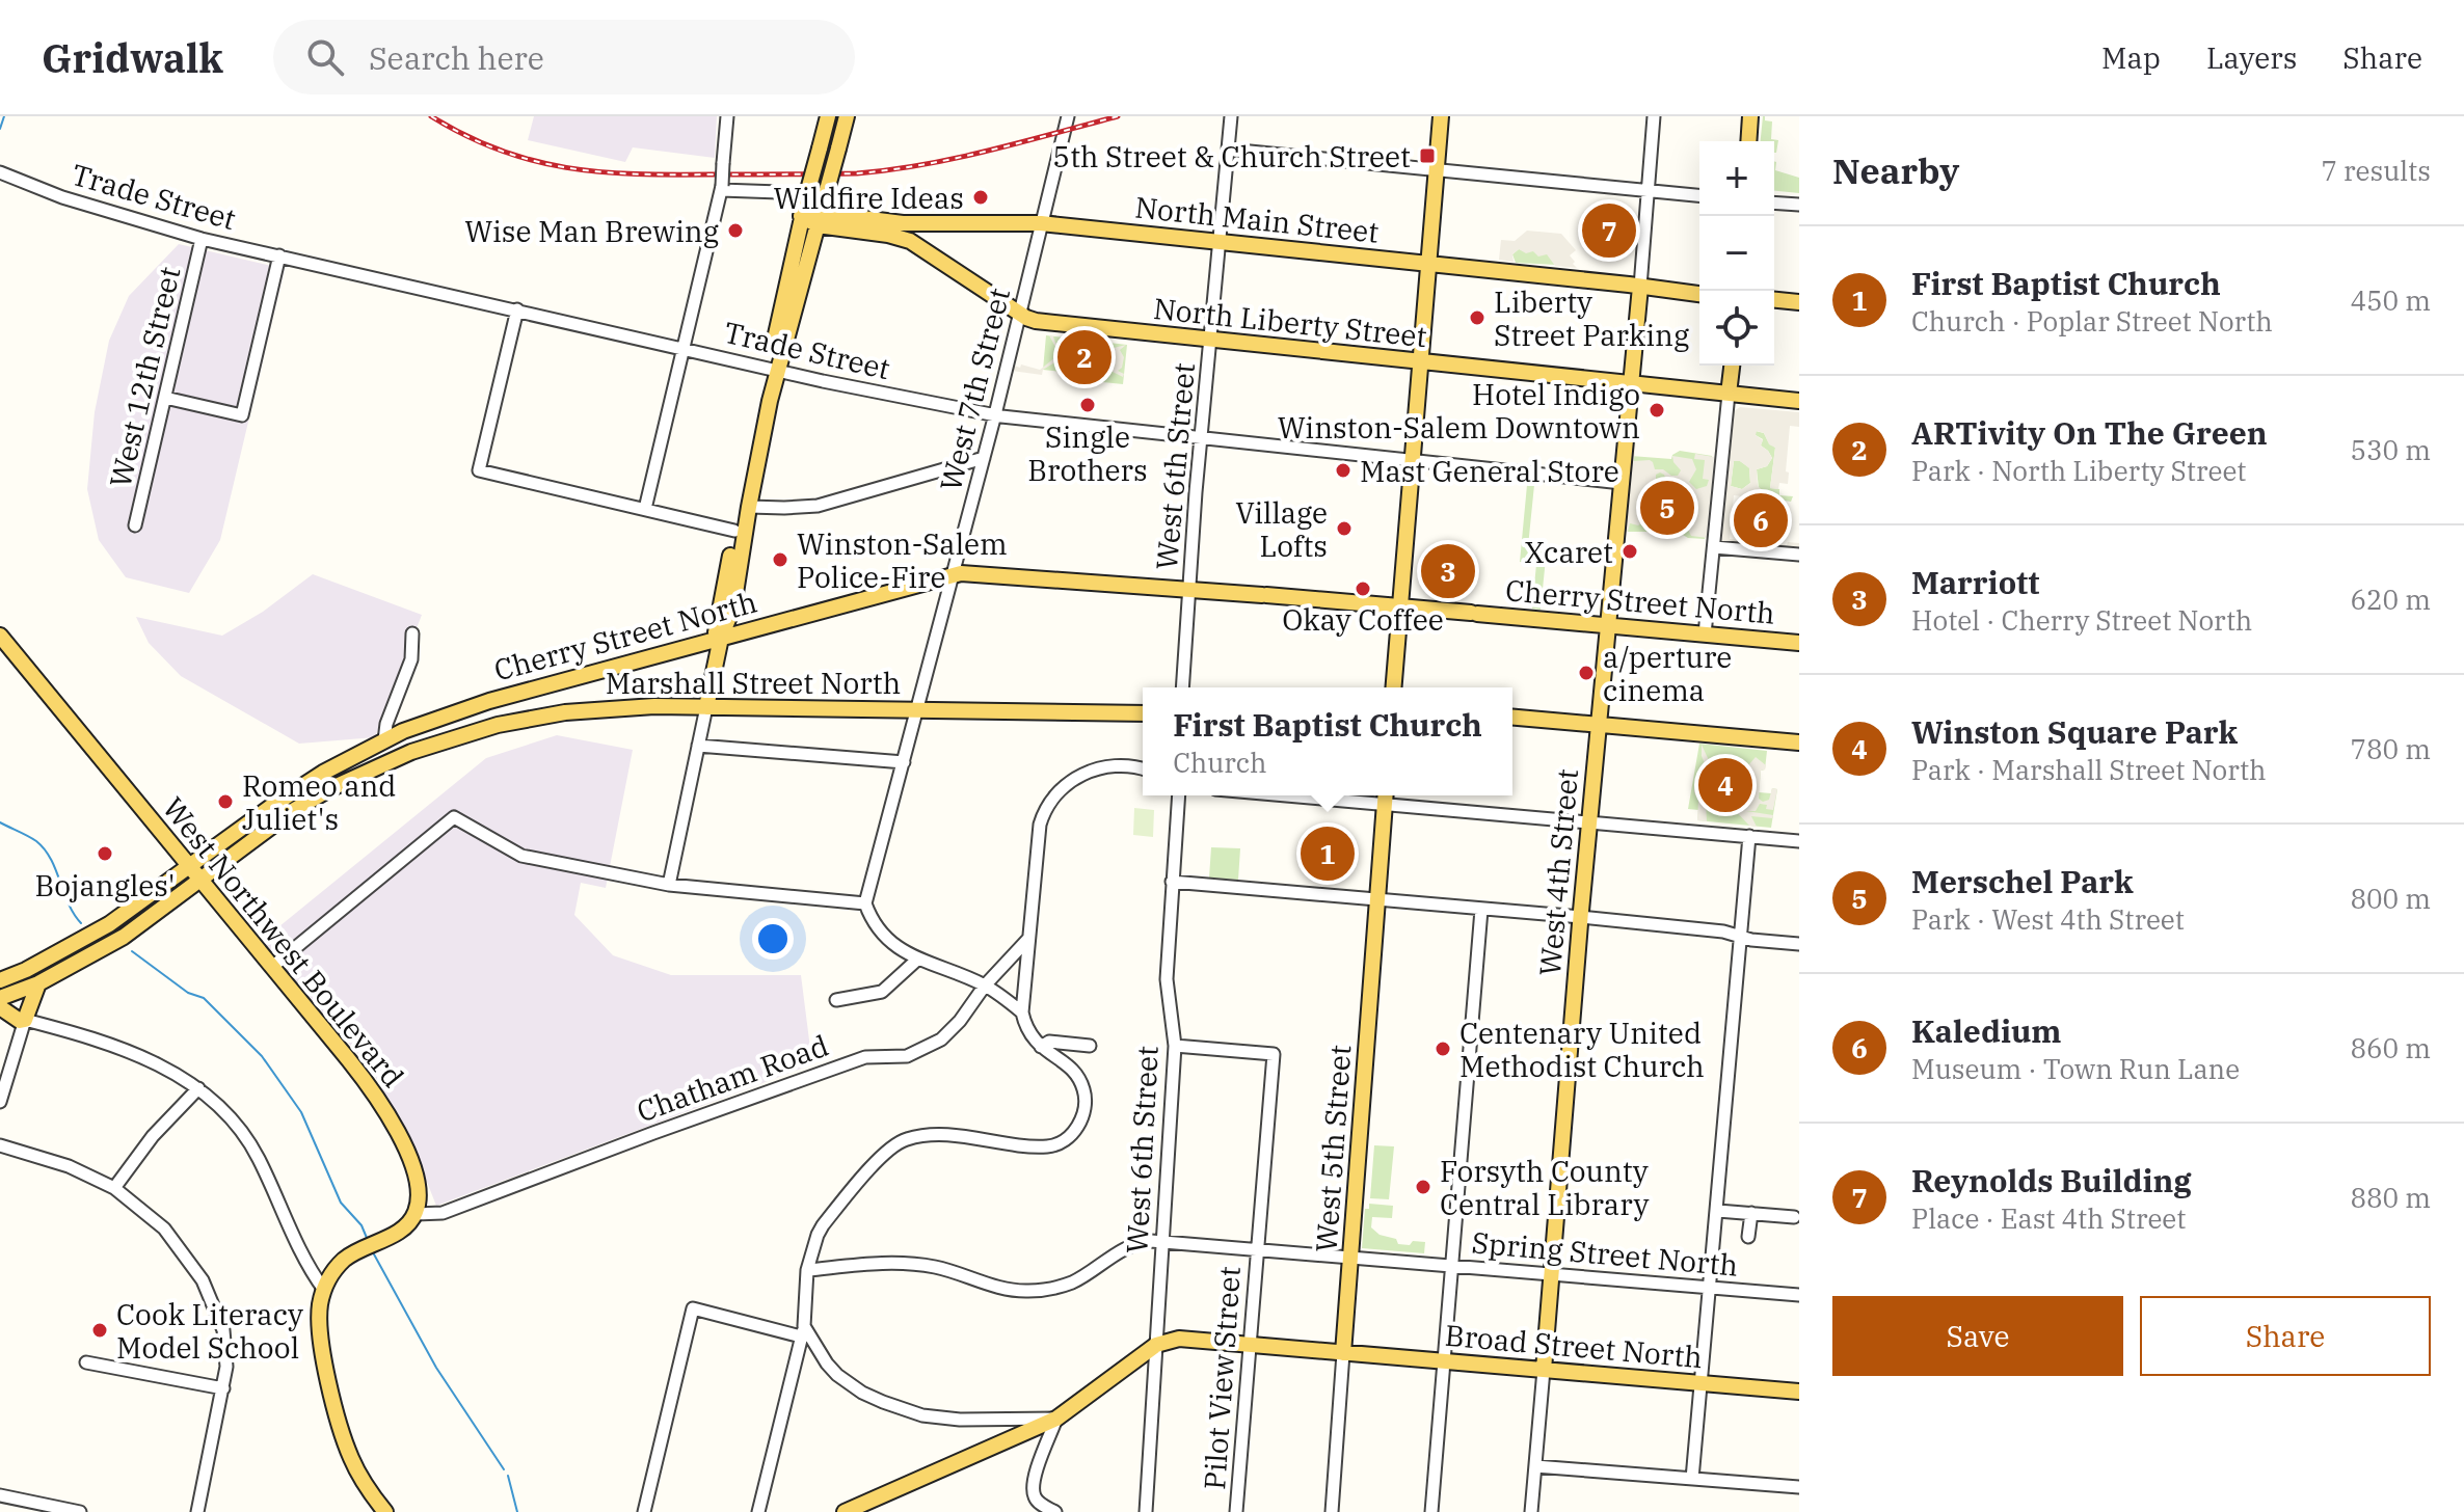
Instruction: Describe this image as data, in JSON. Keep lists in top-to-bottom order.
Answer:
{
  "streets": {
    "main road": [
      "North Main Street",
      "North Liberty Street",
      "Cherry Street North",
      "Marshall Street North",
      "West 4th Street",
      "West Northwest Boulevard",
      "West 5th Street",
      "Broad Street North"
    ],
    "street": [
      "Trade Street",
      "West 12th Street",
      "West 7th Street",
      "West 6th Street",
      "Chatham Road",
      "Spring Street North",
      "Pilot View Street"
    ]
  },
  "crossings": [
    ["Trade Street", "West 12th Street"],
    ["Trade Street", "West 7th Street"],
    ["Trade Street", "West 6th Street"],
    ["Trade Street", "West 4th Street"],
    ["North Main Street", "North Liberty Street"],
    ["North Main Street", "West 7th Street"],
    ["North Main Street", "West 6th Street"],
    ["North Main Street", "West 4th Street"],
    ["North Liberty Street", "West 7th Street"],
    ["North Liberty Street", "West 6th Street"],
    ["North Liberty Street", "West 4th Street"],
    ["West 7th Street", "Cherry Street North"],
    ["West 7th Street", "Marshall Street North"],
    ["West 6th Street", "Cherry Street North"],
    ["West 6th Street", "Spring Street North"],
    ["West 6th Street", "Broad Street North"],
    ["West 6th Street", "Pilot View Street"],
    ["Cherry Street North", "West 4th Street"],
    ["Cherry Street North", "West Northwest Boulevard"],
    ["Marshall Street North", "West Northwest Boulevard"],
    ["West 4th Street", "Spring Street North"],
    ["West 4th Street", "Broad Street North"],
    ["West Northwest Boulevard", "Chatham Road"],
    ["West 5th Street", "Spring Street North"],
    ["West 5th Street", "Broad Street North"],
    ["Spring Street North", "Pilot View Street"],
    ["Broad Street North", "Pilot View Street"]
  ],
  "places": {
    "transit": ["5th Street & Church Street"],
    "other": [
      "Wildfire Ideas",
      "Wise Man Brewing",
      "Liberty Street Parking",
      "Single Brothers",
      "Hotel Indigo Winston-Salem Downtown",
      "Mast General Store",
      "Village Lofts",
      "Xcaret",
      "Winston-Salem Police-Fire",
      "Okay Coffee",
      "a/perture cinema",
      "Romeo and Juliet's",
      "Bojangles'",
      "Centenary United Methodist Church",
      "Forsyth County Central Library",
      "Cook Literacy Model School"
    ]
  },
  "page": {
    "header": "Gridwalk",
    "search": "Search here",
    "nav": ["Map", "Layers", "Share"],
    "heading": ["Nearby", "7 results"],
    "map_buttons": ["+", "−"],
    "pins": [
      "7",
      "2",
      "5",
      "6",
      "3",
      "4",
      "1"
    ],
    "list": [
      {
        "mark": "1",
        "name": "First Baptist Church",
        "note": "Church · Poplar Street North",
        "value": "450 m"
      },
      {
        "mark": "2",
        "name": "ARTivity On The Green",
        "note": "Park · North Liberty Street",
        "value": "530 m"
      },
      {
        "mark": "3",
        "name": "Marriott",
        "note": "Hotel · Cherry Street North",
        "value": "620 m"
      },
      {
        "mark": "4",
        "name": "Winston Square Park",
        "note": "Park · Marshall Street North",
        "value": "780 m"
      },
      {
        "mark": "5",
        "name": "Merschel Park",
        "note": "Park · West 4th Street",
        "value": "800 m"
      },
      {
        "mark": "6",
        "name": "Kaledium",
        "note": "Museum · Town Run Lane",
        "value": "860 m"
      },
      {
        "mark": "7",
        "name": "Reynolds Building",
        "note": "Place · East 4th Street",
        "value": "880 m"
      }
    ],
    "popup": ["First Baptist Church", "Church"],
    "buttons": ["Save", "Share"]
  }
}
